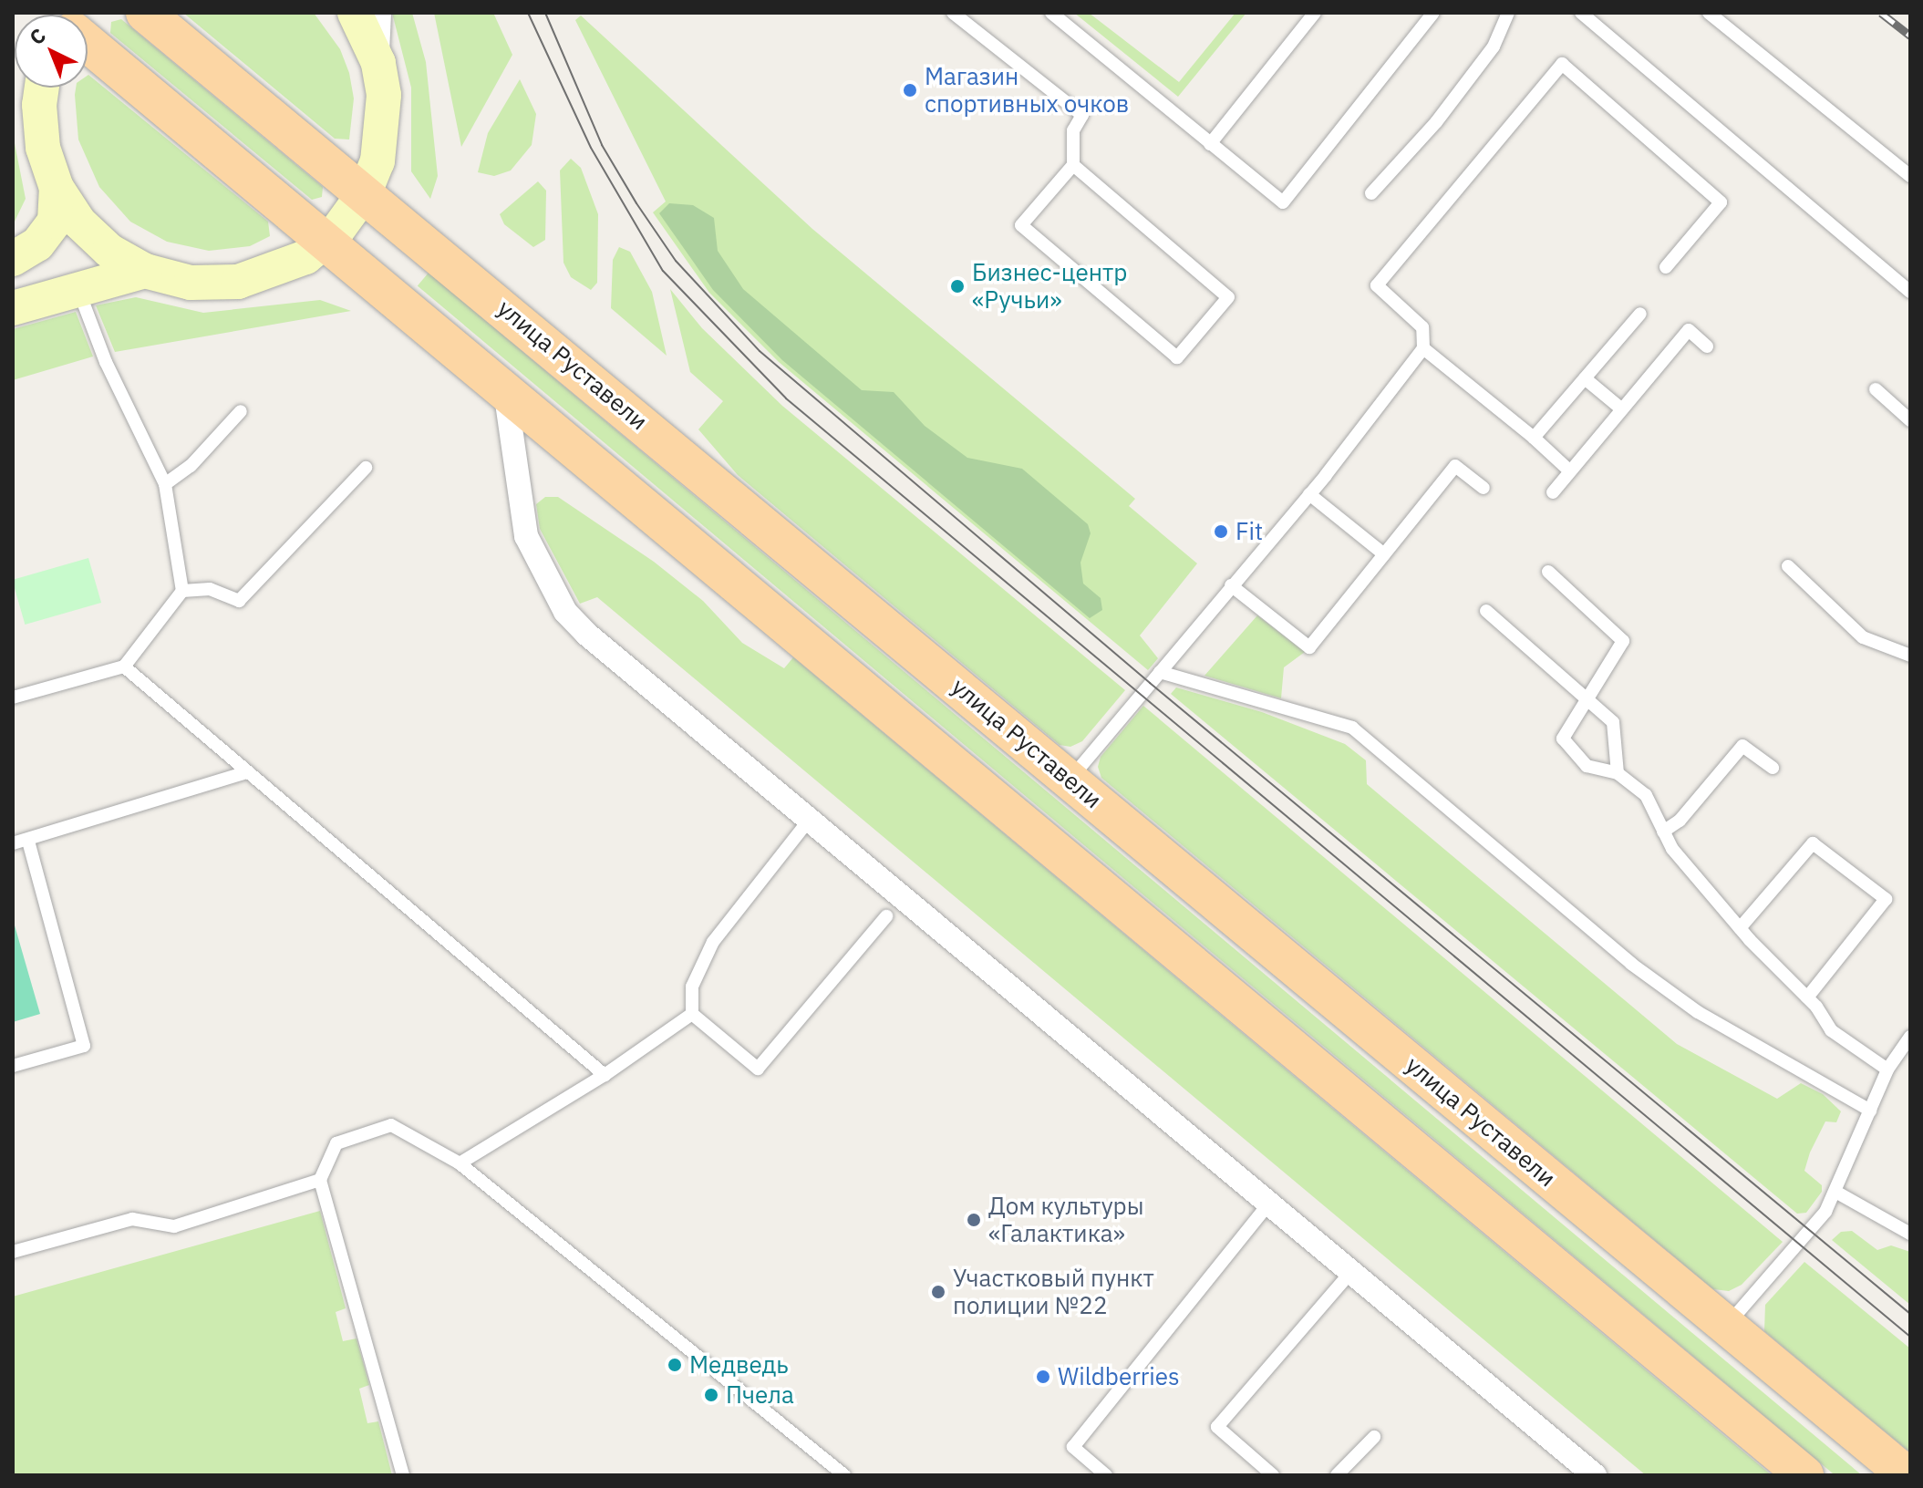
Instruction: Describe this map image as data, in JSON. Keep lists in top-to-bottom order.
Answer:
{
  "streets": {
    "main road": ["улица Руставели"]
  },
  "places": [
    "Магазин спортивных очков",
    "Бизнес-центр «Ручьи»",
    "Fit",
    "Дом культуры «Галактика»",
    "Участковый пункт полиции №22",
    "Медведь",
    "Wildberries",
    "Пчела"
  ],
  "north": "top left"
}
